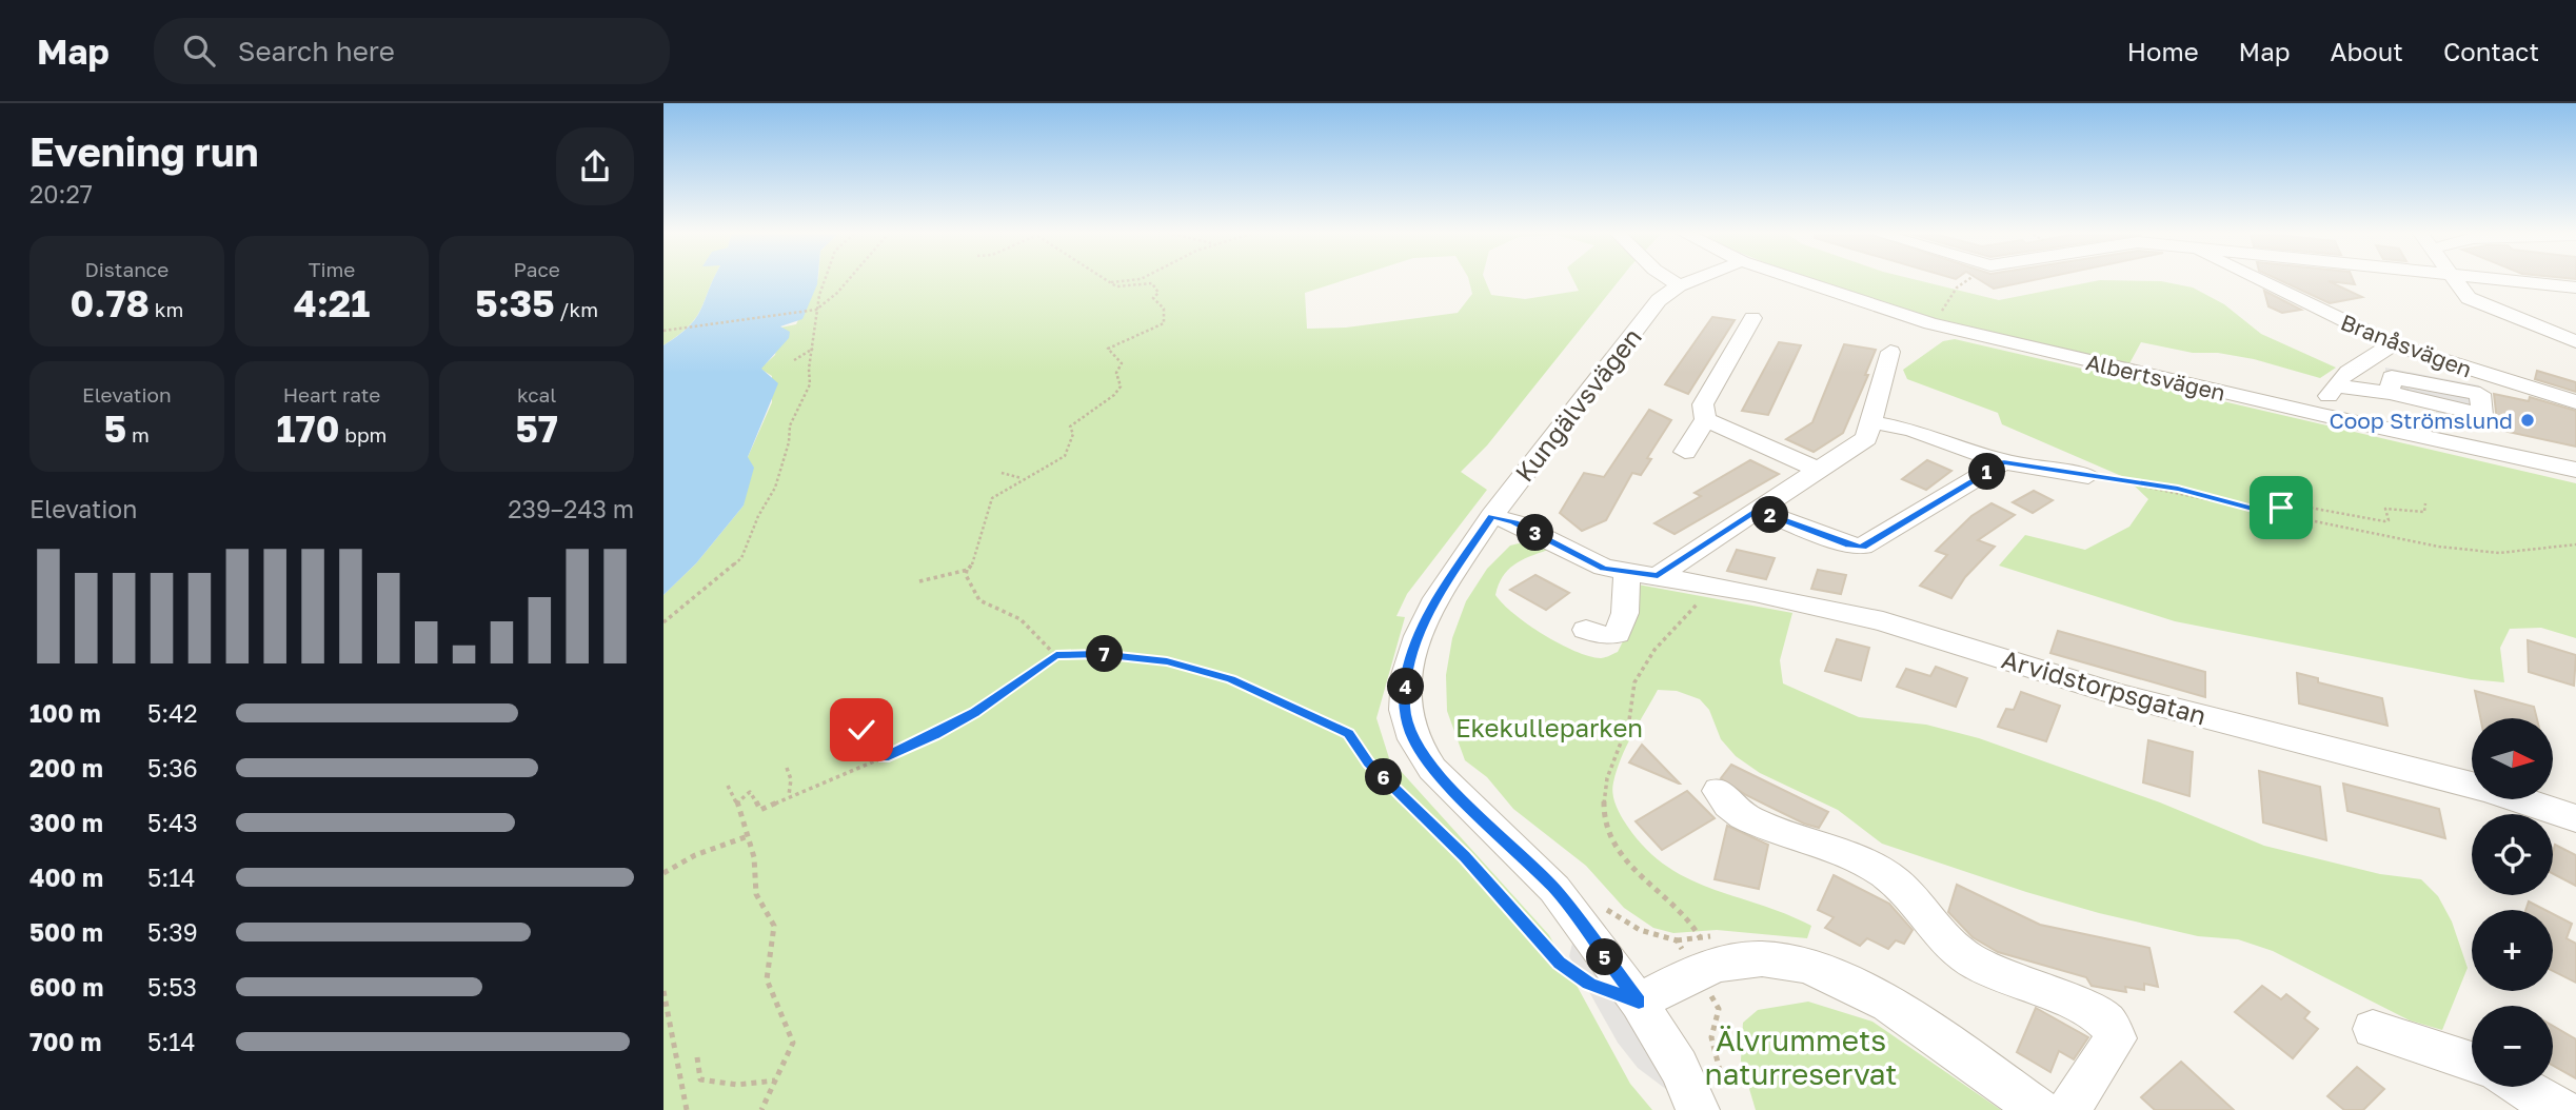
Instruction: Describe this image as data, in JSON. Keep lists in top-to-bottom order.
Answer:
{
  "streets": {
    "street": [
      "Branåsvägen",
      "Albertsvägen",
      "Kungälvsvägen",
      "Arvidstorpsgatan"
    ]
  },
  "crossings": [
    ["Kungälvsvägen", "Arvidstorpsgatan"]
  ],
  "parks": ["Ekekulleparken", "Älvrummets naturreservat"],
  "places": ["Coop Strömslund"],
  "north": "right",
  "page": {
    "header": "Map",
    "search": "Search here",
    "nav": [
      "Home",
      "Map",
      "About",
      "Contact"
    ],
    "heading": ["Evening run", "20:27"],
    "stats": [
      ["Distance", "0.78 km"],
      ["Time", "4:21"],
      ["Pace", "5:35 /km"],
      ["Elevation", "5 m"],
      ["Heart rate", "170 bpm"],
      ["kcal", "57"]
    ],
    "pins": [
      "1",
      "2",
      "3",
      "7",
      "4",
      "6",
      "5"
    ],
    "chart": ["Elevation", "239–243 m"],
    "list": [
      {
        "name": "100 m",
        "note": "5:42"
      },
      {
        "name": "200 m",
        "note": "5:36"
      },
      {
        "name": "300 m",
        "note": "5:43"
      },
      {
        "name": "400 m",
        "note": "5:14"
      },
      {
        "name": "500 m",
        "note": "5:39"
      },
      {
        "name": "600 m",
        "note": "5:53"
      },
      {
        "name": "700 m",
        "note": "5:14"
      }
    ],
    "map_buttons": ["+", "−"]
  }
}
